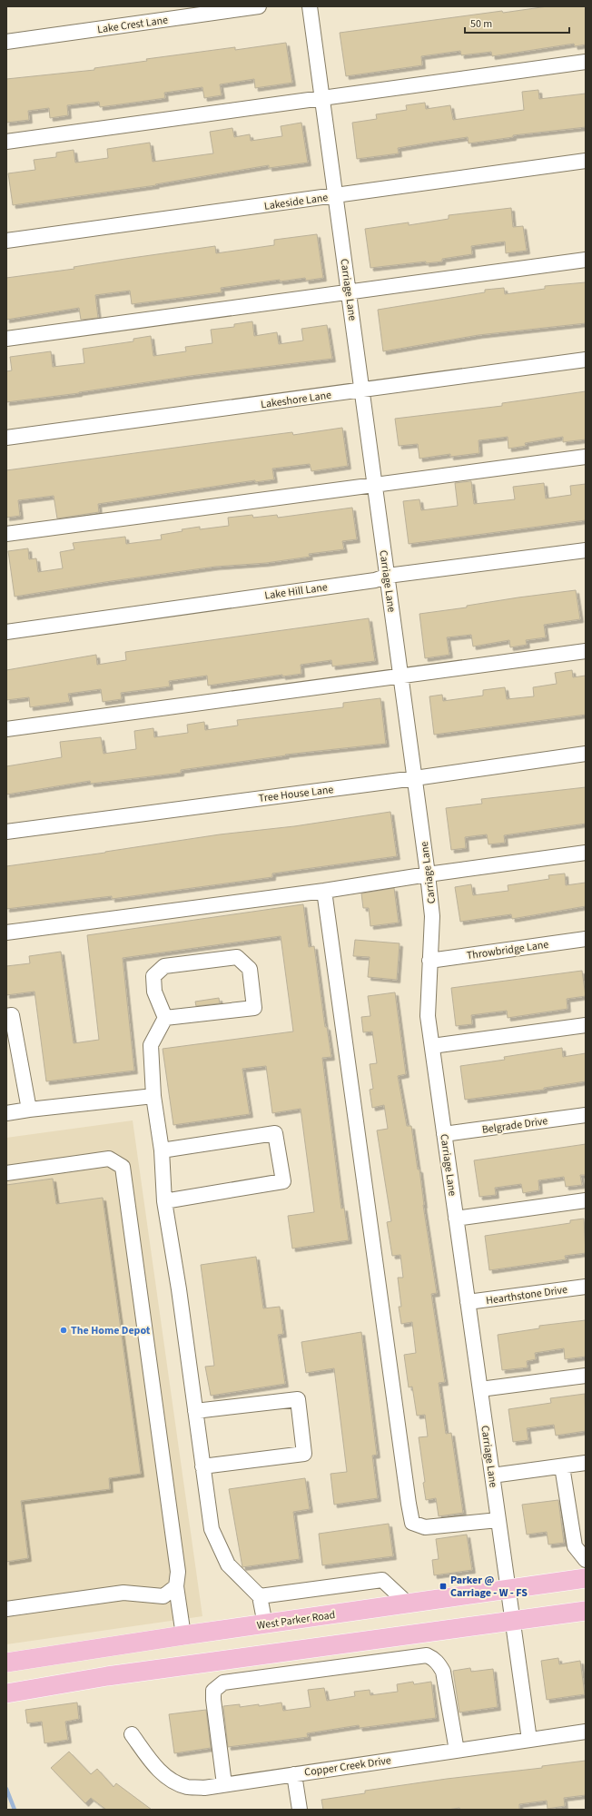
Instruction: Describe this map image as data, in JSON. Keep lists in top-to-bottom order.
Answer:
{
  "streets": {
    "main road": ["West Parker Road"],
    "street": [
      "Lake Crest Lane",
      "Lakeside Lane",
      "Carriage Lane",
      "Lakeshore Lane",
      "Lake Hill Lane",
      "Tree House Lane",
      "Throwbridge Lane",
      "Belgrade Drive",
      "Hearthstone Drive",
      "Copper Creek Drive"
    ]
  },
  "crossings": [
    ["Lakeside Lane", "Carriage Lane"],
    ["Carriage Lane", "Lakeshore Lane"],
    ["Carriage Lane", "Lake Hill Lane"],
    ["Carriage Lane", "Tree House Lane"],
    ["Carriage Lane", "Throwbridge Lane"],
    ["Carriage Lane", "Belgrade Drive"],
    ["Carriage Lane", "Hearthstone Drive"],
    ["Carriage Lane", "West Parker Road"],
    ["Carriage Lane", "Copper Creek Drive"]
  ],
  "places": {
    "other": ["The Home Depot"],
    "transit": ["Parker @ Carriage - W - FS"]
  },
  "scale_bar": "50 m"
}
